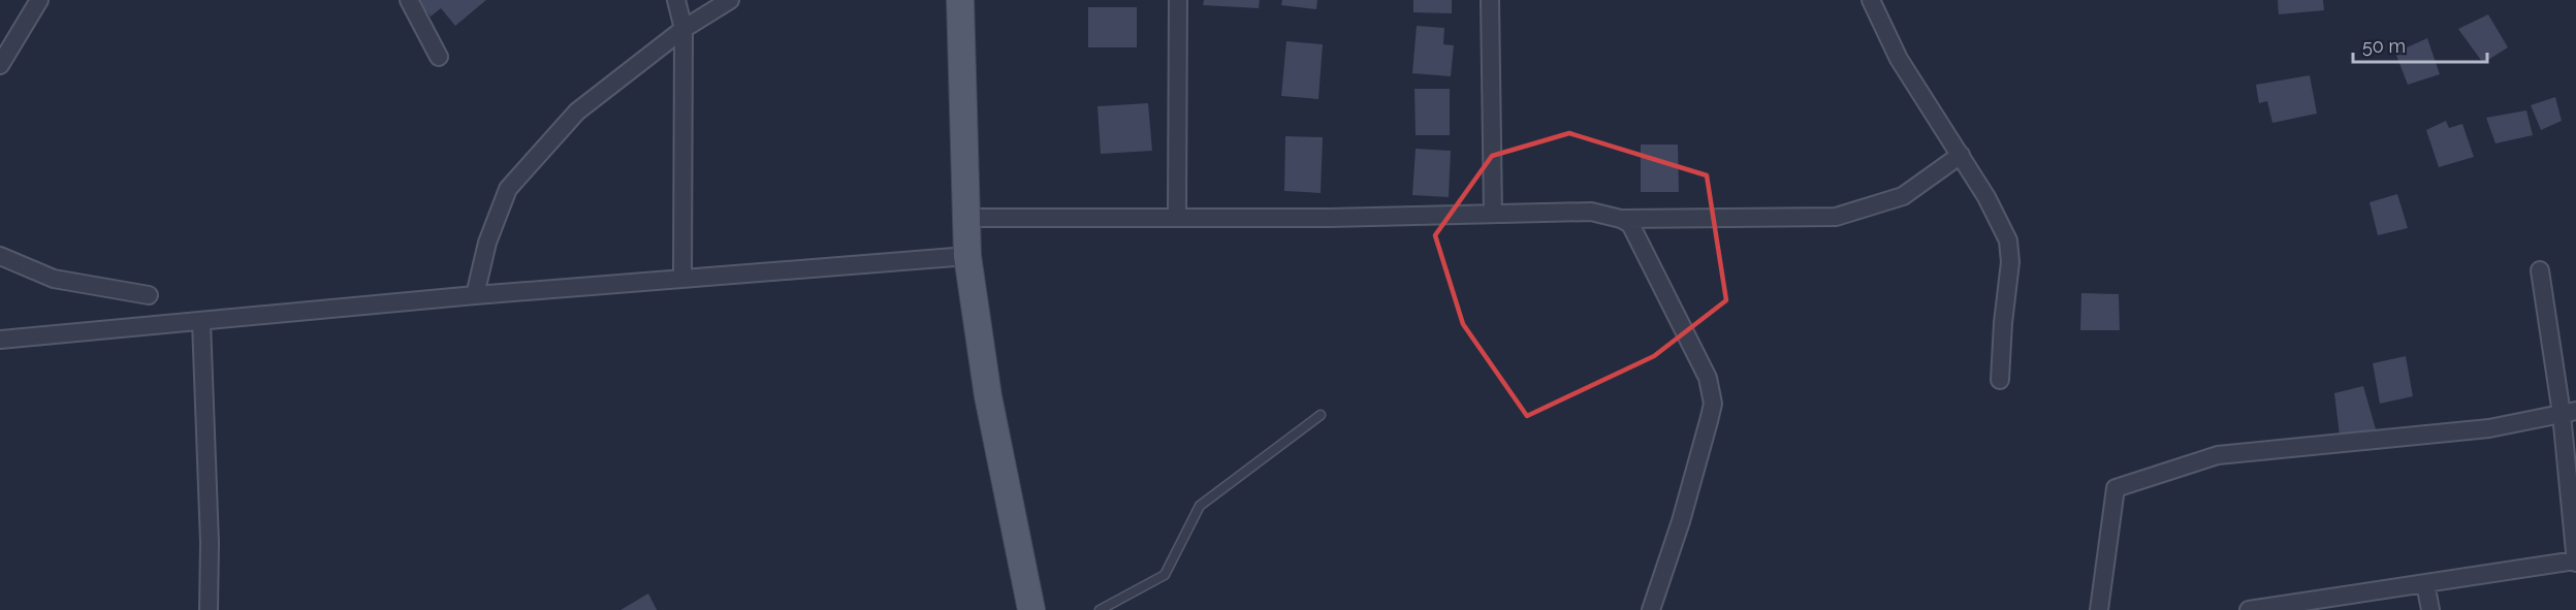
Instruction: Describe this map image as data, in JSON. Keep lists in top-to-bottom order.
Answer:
{
  "scale_bar": "50 m"
}
